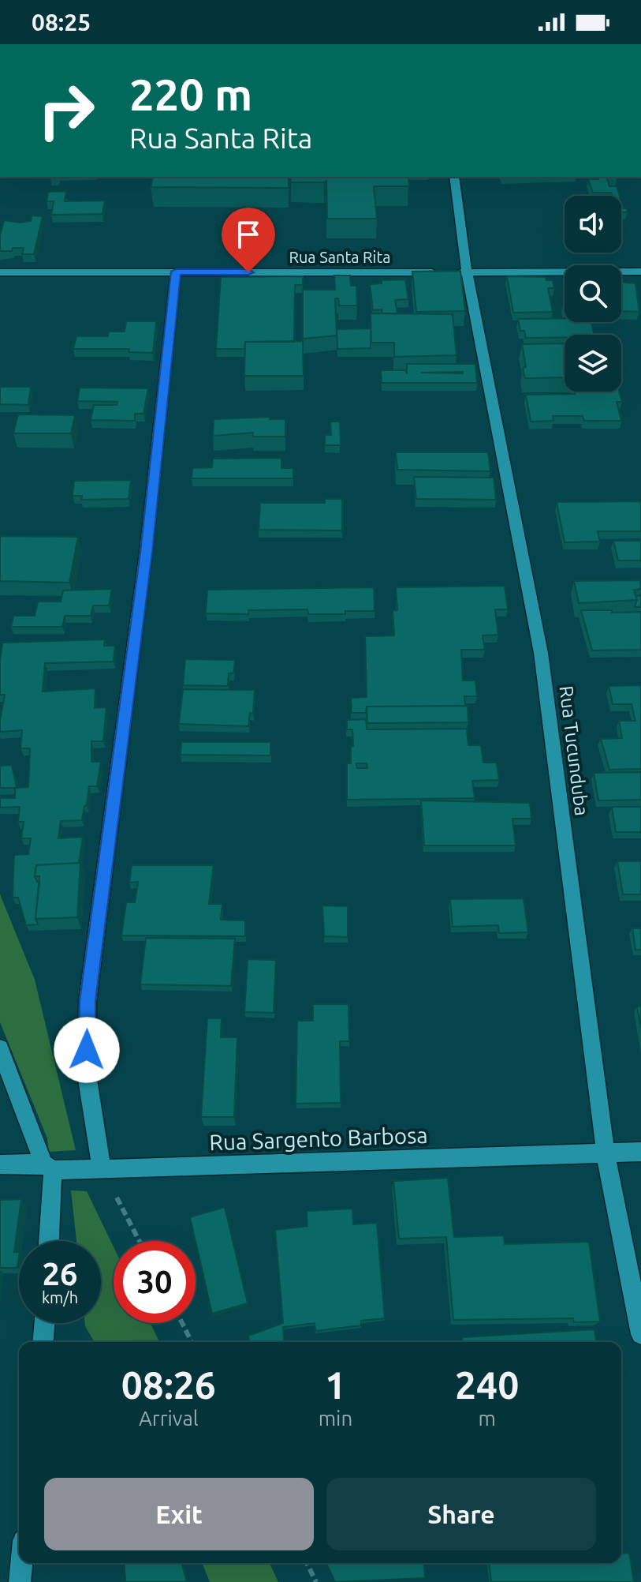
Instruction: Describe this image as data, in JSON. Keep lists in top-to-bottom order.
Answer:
{
  "streets": {
    "street": ["Rua Santa Rita", "Rua Tucunduba", "Rua Sargento Barbosa"]
  },
  "crossings": [
    ["Rua Santa Rita", "Rua Tucunduba"],
    ["Rua Tucunduba", "Rua Sargento Barbosa"]
  ],
  "page": {
    "status": "08:25",
    "turn": ["220 m", "Rua Santa Rita"],
    "speed": "26 km/h",
    "limit": "30",
    "eta": [
      "08:26",
      "Arrival",
      "1",
      "min",
      "240",
      "m"
    ],
    "buttons": ["Exit", "Share"]
  }
}
